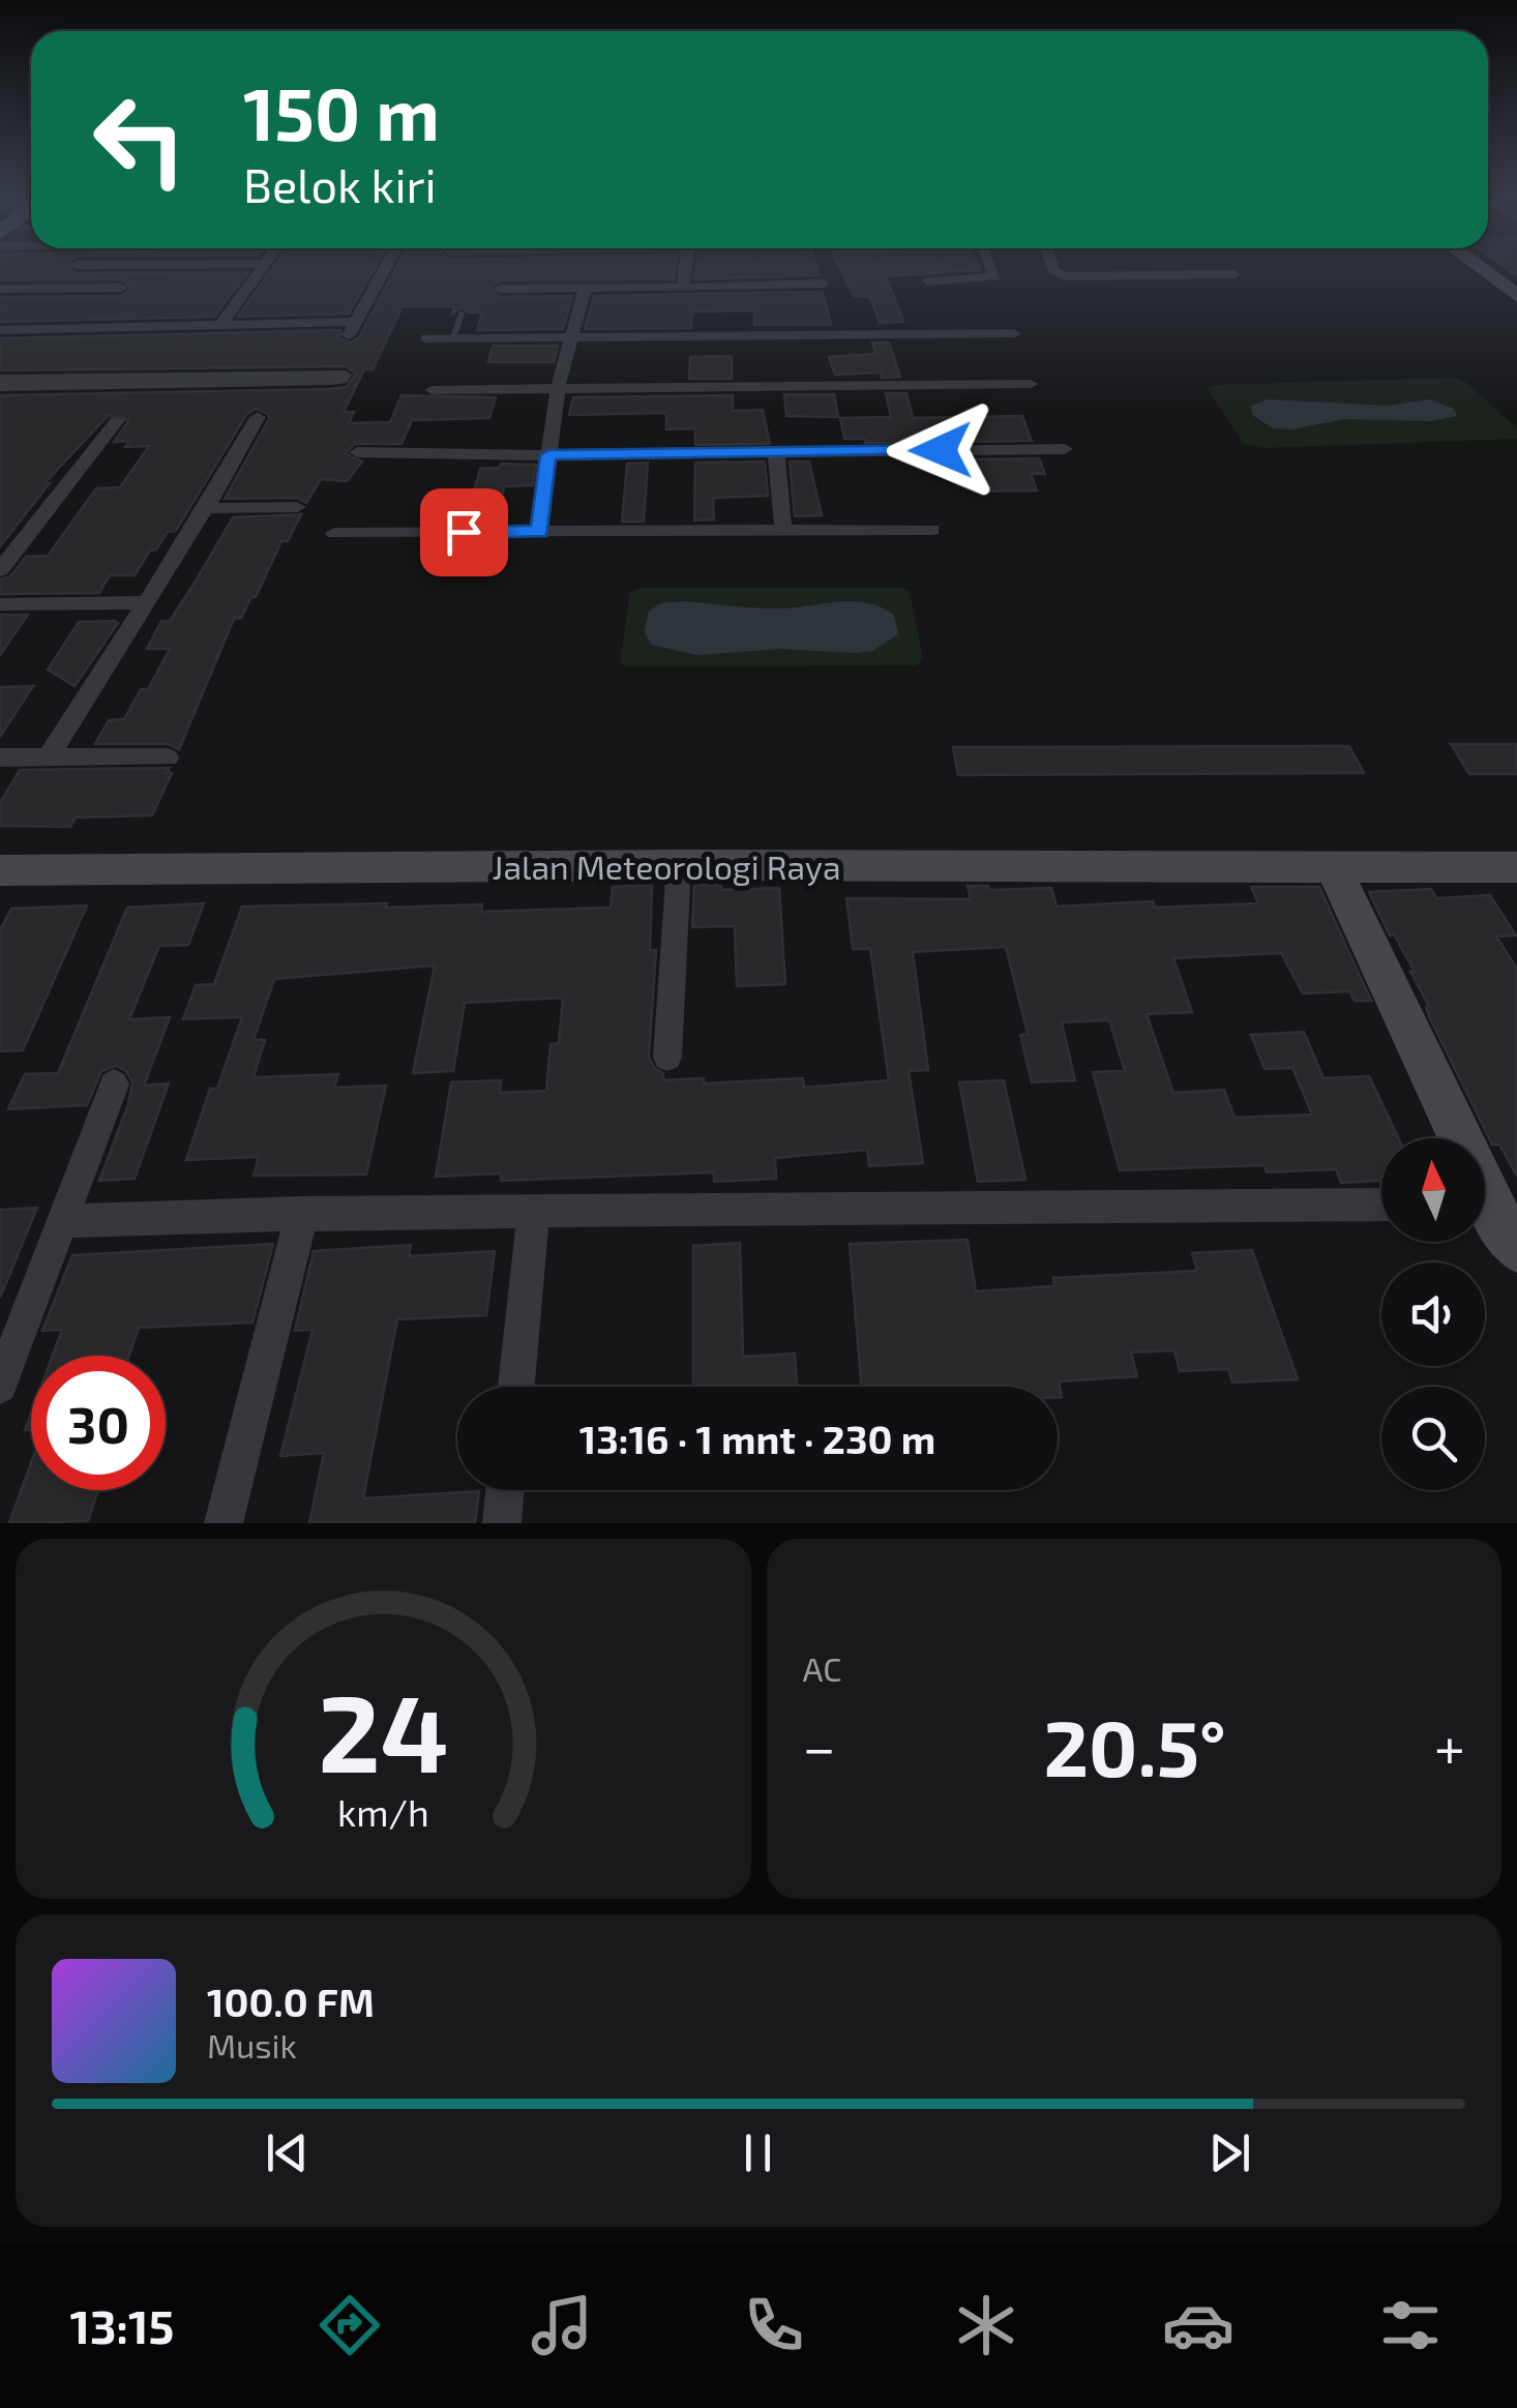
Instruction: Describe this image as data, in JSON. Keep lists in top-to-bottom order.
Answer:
{
  "streets": {
    "main road": ["Jalan Meteorologi Raya"]
  },
  "north": "top",
  "page": {
    "turn": ["150 m", "Belok kiri"],
    "limit": "30",
    "trip": "13:16 · 1 mnt · 230 m",
    "tile": "AC",
    "heat": ["−", "20.5°", "+"],
    "song": ["100.0 FM", "Musik"],
    "tabs": "13:15",
    "gauge": ["24", "km/h"]
  }
}
